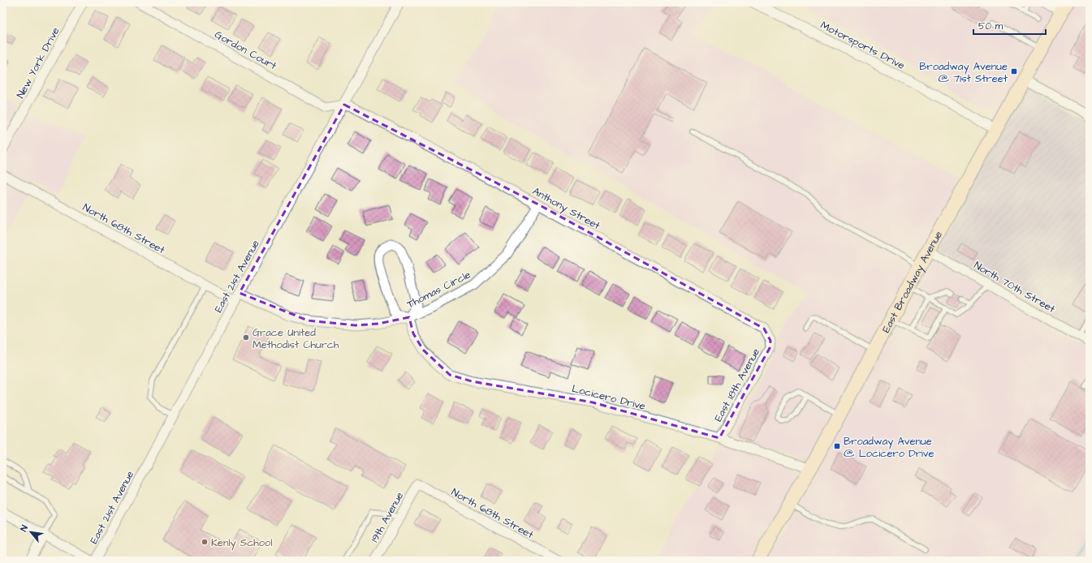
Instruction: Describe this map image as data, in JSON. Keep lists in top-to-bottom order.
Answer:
{
  "streets": {
    "main road": ["East Broadway Avenue"],
    "street": [
      "Motorsports Drive",
      "Gordon Court",
      "New York Drive",
      "Anthony Street",
      "North 68th Street",
      "East 21st Avenue",
      "North 70th Street",
      "Thomas Circle",
      "East 18th Avenue",
      "Locicero Drive",
      "19th Avenue"
    ]
  },
  "crossings": [
    ["Motorsports Drive", "East Broadway Avenue"],
    ["Gordon Court", "Anthony Street"],
    ["Gordon Court", "East 21st Avenue"],
    ["Anthony Street", "East 21st Avenue"],
    ["Anthony Street", "Thomas Circle"],
    ["Anthony Street", "East 18th Avenue"],
    ["North 68th Street", "East 21st Avenue"],
    ["North 68th Street", "19th Avenue"],
    ["East 21st Avenue", "Thomas Circle"],
    ["East Broadway Avenue", "North 70th Street"],
    ["East Broadway Avenue", "Locicero Drive"],
    ["Thomas Circle", "Locicero Drive"],
    ["East 18th Avenue", "Locicero Drive"]
  ],
  "places": {
    "transit": ["Broadway Avenue @ 71st Street", "Broadway Avenue @ Locicero Drive"],
    "other": ["Grace United Methodist Church", "Kenly School"]
  },
  "scale_bar": "50 m",
  "north": "top left"
}
